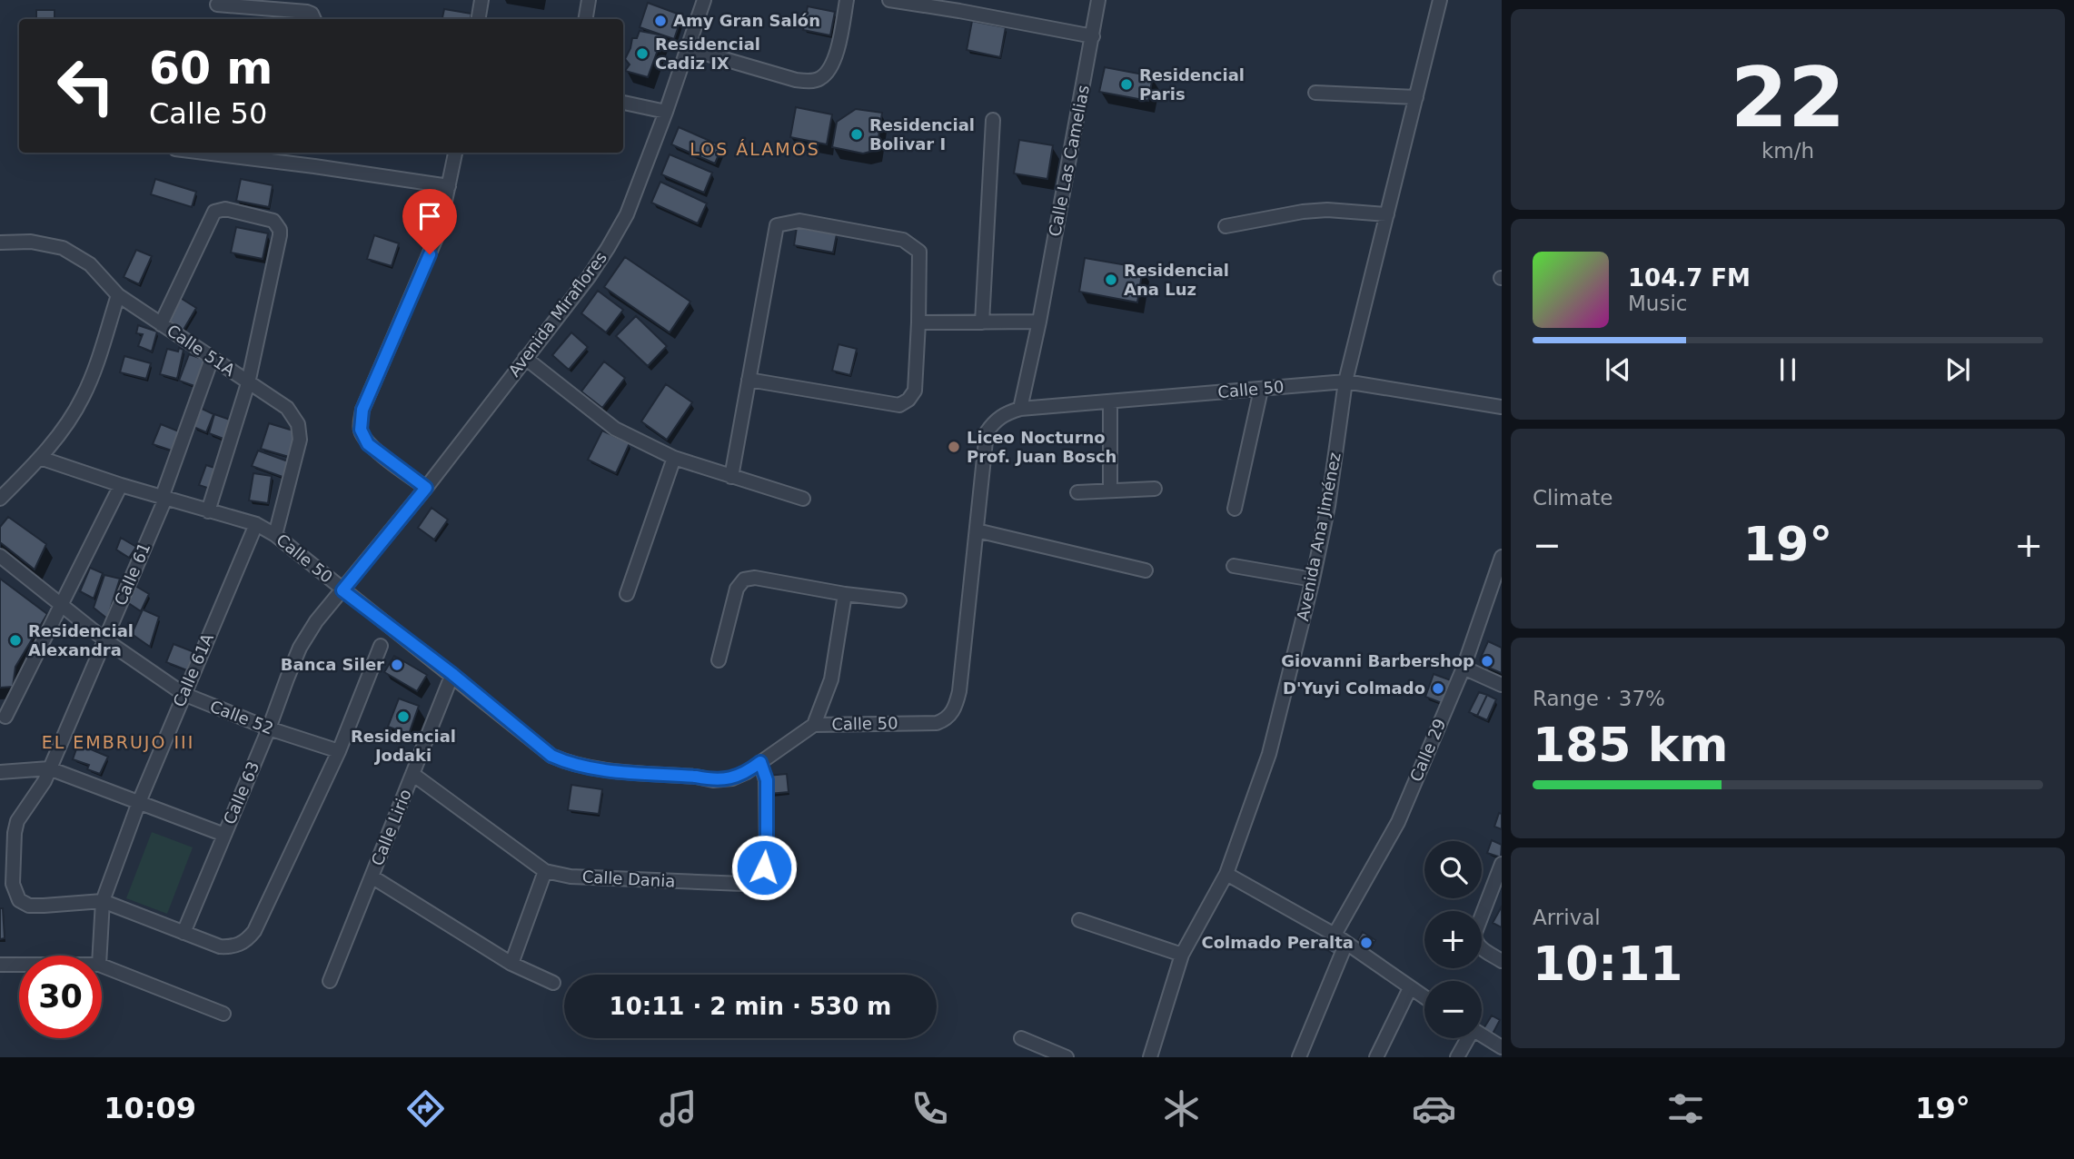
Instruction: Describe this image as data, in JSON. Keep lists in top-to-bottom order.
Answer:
{
  "streets": {
    "street": [
      "Calle Las Camelias",
      "Avenida Miraflores",
      "Calle 51A",
      "Calle 50",
      "Avenida Ana Jiménez",
      "Calle 61",
      "Calle 61A",
      "Calle 52",
      "Calle 29",
      "Calle 63",
      "Calle Lirio",
      "Calle Dania"
    ]
  },
  "crossings": [
    ["Calle Las Camelias", "Calle 50"],
    ["Avenida Miraflores", "Calle 50"],
    ["Avenida Miraflores", "Calle 63"],
    ["Calle 51A", "Calle 50"],
    ["Calle 51A", "Calle 61"],
    ["Calle 50", "Avenida Ana Jiménez"],
    ["Calle 50", "Calle 61"],
    ["Calle 50", "Calle 61A"],
    ["Calle 50", "Calle 63"],
    ["Calle 50", "Calle Lirio"],
    ["Calle 50", "Calle Dania"],
    ["Calle 61", "Calle 61A"],
    ["Calle 61", "Calle 52"],
    ["Calle 61A", "Calle 52"],
    ["Calle 52", "Calle 63"],
    ["Calle Lirio", "Calle Dania"]
  ],
  "districts": ["LOS ÁLAMOS", "EL EMBRUJO III"],
  "places": [
    "Amy Gran Salón",
    "Residencial Cadiz IX",
    "Residencial Paris",
    "Residencial Bolivar I",
    "Residencial Ana Luz",
    "Liceo Nocturno Prof. Juan Bosch",
    "Residencial Alexandra",
    "Giovanni Barbershop",
    "Banca Siler",
    "D'Yuyi Colmado",
    "Residencial Jodaki",
    "Colmado Peralta"
  ],
  "page": {
    "tile": [
      ["22", "km/h"],
      "Climate",
      ["Range · 37%", "185 km"],
      ["Arrival", "10:11"]
    ],
    "turn": ["60 m", "Calle 50"],
    "song": ["104.7 FM", "Music"],
    "heat": ["−", "19°", "+"],
    "map_buttons": ["+", "−"],
    "limit": "30",
    "trip": "10:11 · 2 min · 530 m",
    "tabs": ["10:09", "19°"]
  }
}
